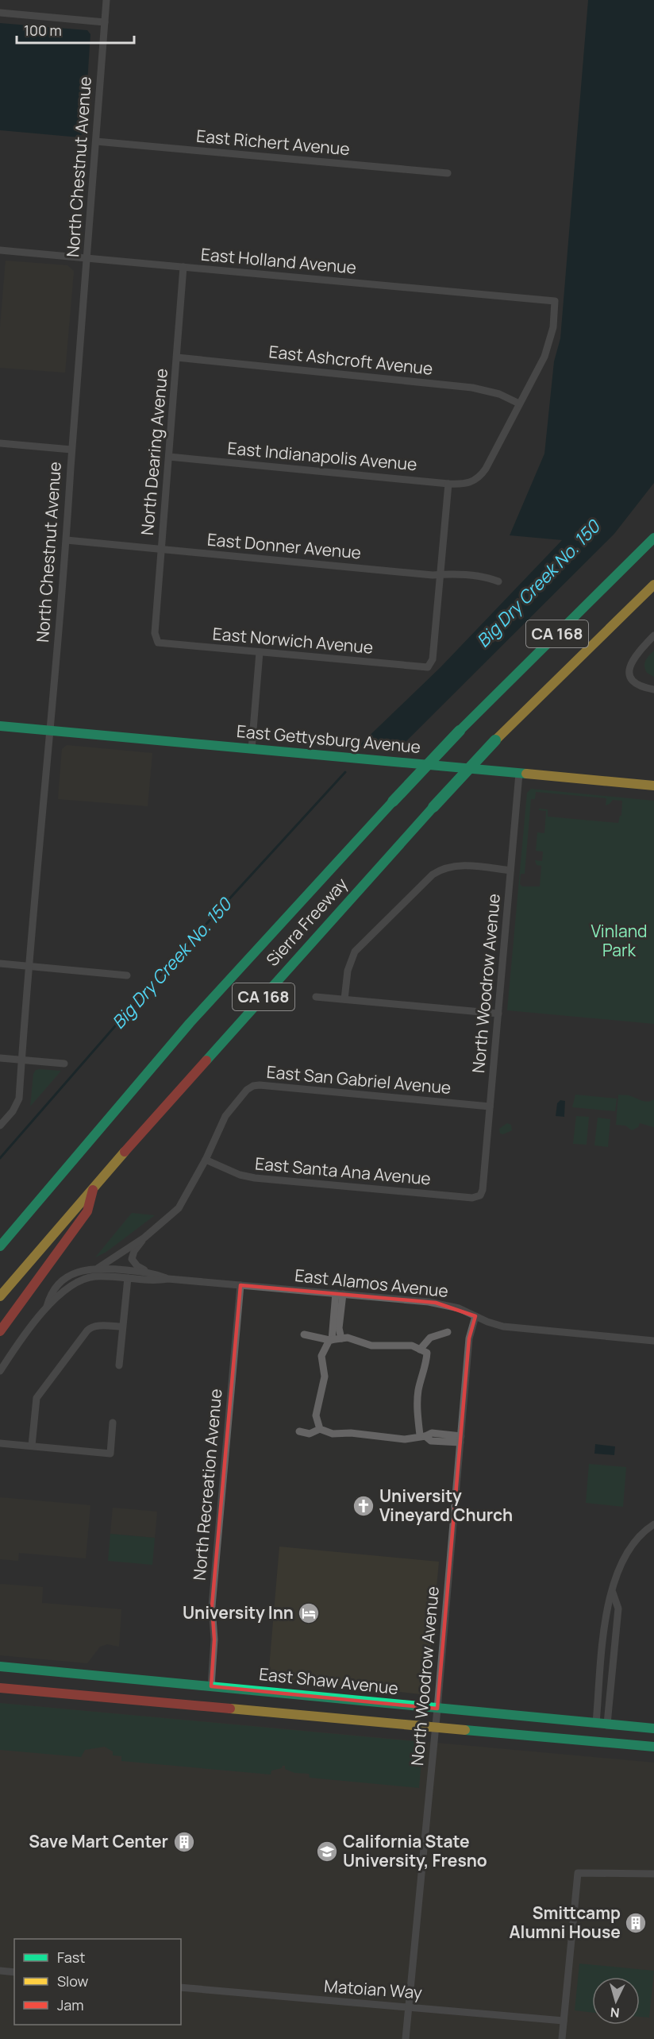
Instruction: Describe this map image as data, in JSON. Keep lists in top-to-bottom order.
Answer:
{
  "streets": {
    "main road": [
      "CA 168",
      "East Gettysburg Avenue",
      "Sierra Freeway",
      "East Shaw Avenue"
    ],
    "street": [
      "East Richert Avenue",
      "North Chestnut Avenue",
      "East Holland Avenue",
      "East Ashcroft Avenue",
      "North Dearing Avenue",
      "East Indianapolis Avenue",
      "East Donner Avenue",
      "East Norwich Avenue",
      "North Woodrow Avenue",
      "East San Gabriel Avenue",
      "East Santa Ana Avenue",
      "East Alamos Avenue",
      "North Recreation Avenue",
      "Matoian Way"
    ]
  },
  "crossings": [
    ["East Richert Avenue", "North Chestnut Avenue"],
    ["North Chestnut Avenue", "East Holland Avenue"],
    ["North Chestnut Avenue", "East Donner Avenue"],
    ["North Chestnut Avenue", "East Gettysburg Avenue"],
    ["East Holland Avenue", "East Ashcroft Avenue"],
    ["East Holland Avenue", "North Dearing Avenue"],
    ["East Holland Avenue", "East Indianapolis Avenue"],
    ["East Ashcroft Avenue", "North Dearing Avenue"],
    ["East Ashcroft Avenue", "East Indianapolis Avenue"],
    ["North Dearing Avenue", "East Indianapolis Avenue"],
    ["North Dearing Avenue", "East Donner Avenue"],
    ["North Dearing Avenue", "East Norwich Avenue"],
    ["East Donner Avenue", "East Norwich Avenue"],
    ["East Gettysburg Avenue", "North Woodrow Avenue"],
    ["North Woodrow Avenue", "East San Gabriel Avenue"],
    ["North Woodrow Avenue", "East Santa Ana Avenue"],
    ["North Woodrow Avenue", "East Alamos Avenue"],
    ["North Woodrow Avenue", "East Shaw Avenue"],
    ["North Woodrow Avenue", "Matoian Way"],
    ["East San Gabriel Avenue", "East Santa Ana Avenue"],
    ["East Alamos Avenue", "North Recreation Avenue"],
    ["North Recreation Avenue", "East Shaw Avenue"]
  ],
  "water": ["Big Dry Creek No. 150"],
  "parks": ["Vinland Park"],
  "places": {
    "church": ["University Vineyard Church"],
    "hotel": ["University Inn"],
    "building": ["Save Mart Center", "Smittcamp Alumni House"],
    "school or university": ["California State University, Fresno"]
  },
  "legend": ["Fast", "Slow", "Jam"],
  "scale_bar": "100 m",
  "north": "bottom"
}
